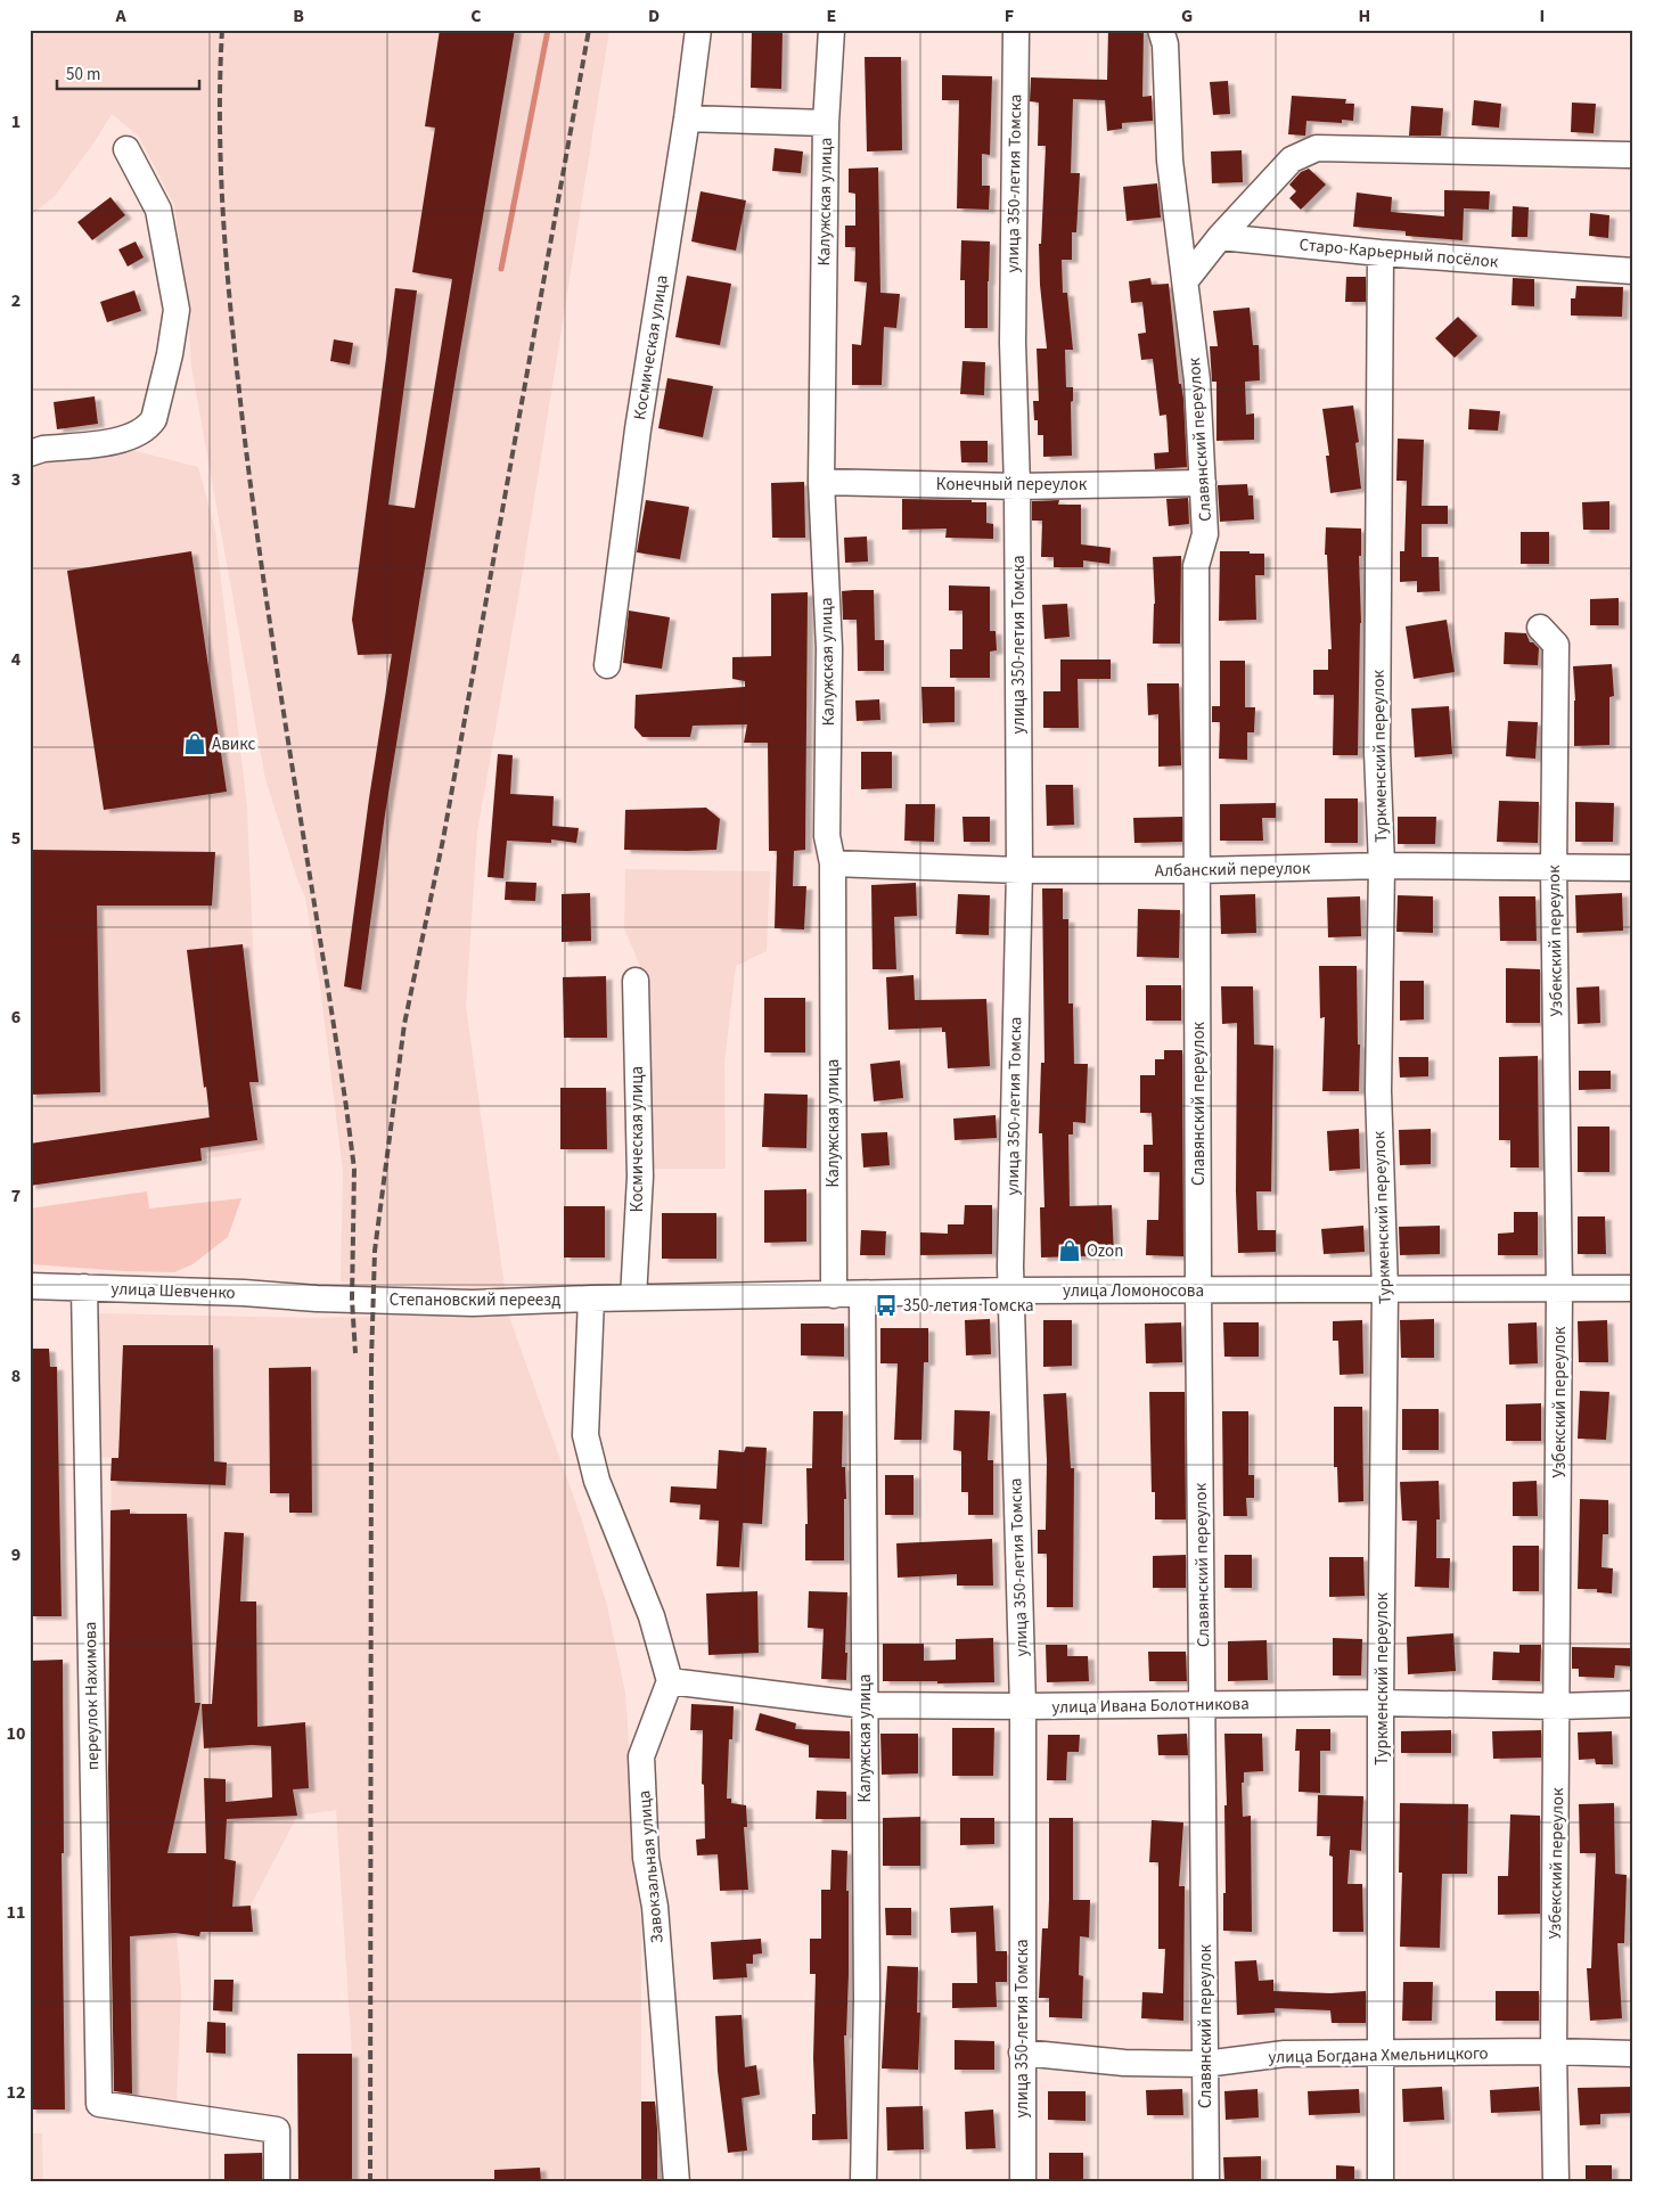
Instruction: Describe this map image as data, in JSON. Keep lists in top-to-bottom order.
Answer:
{
  "streets": {
    "street": [
      "улица 350-летия Томска",
      "Калужская улица",
      "Старо-Карьерный посёлок",
      "Космическая улица",
      "Славянский переулок",
      "Конечный переулок",
      "Туркменский переулок",
      "Албанский переулок",
      "Узбекский переулок",
      "улица Шевченко",
      "улица Ломоносова",
      "Степановский переезд",
      "переулок Нахимова",
      "улица Ивана Болотникова",
      "Завокзальная улица",
      "улица Богдана Хмельницкого"
    ]
  },
  "crossings": [
    ["улица 350-летия Томска", "Конечный переулок"],
    ["улица 350-летия Томска", "Албанский переулок"],
    ["улица 350-летия Томска", "улица Ломоносова"],
    ["улица 350-летия Томска", "улица Ивана Болотникова"],
    ["улица 350-летия Томска", "улица Богдана Хмельницкого"],
    ["Калужская улица", "Конечный переулок"],
    ["Калужская улица", "Албанский переулок"],
    ["Калужская улица", "улица Ломоносова"],
    ["Калужская улица", "улица Ивана Болотникова"],
    ["Старо-Карьерный посёлок", "Туркменский переулок"],
    ["Космическая улица", "улица Ломоносова"],
    ["Космическая улица", "Степановский переезд"],
    ["Славянский переулок", "Конечный переулок"],
    ["Славянский переулок", "Албанский переулок"],
    ["Славянский переулок", "улица Ломоносова"],
    ["Славянский переулок", "улица Ивана Болотникова"],
    ["Славянский переулок", "улица Богдана Хмельницкого"],
    ["Туркменский переулок", "Албанский переулок"],
    ["Туркменский переулок", "улица Ломоносова"],
    ["Туркменский переулок", "улица Ивана Болотникова"],
    ["Туркменский переулок", "улица Богдана Хмельницкого"],
    ["Албанский переулок", "Узбекский переулок"],
    ["Узбекский переулок", "улица Ломоносова"],
    ["Узбекский переулок", "улица Ивана Болотникова"],
    ["Узбекский переулок", "улица Богдана Хмельницкого"],
    ["улица Шевченко", "Степановский переезд"],
    ["улица Шевченко", "переулок Нахимова"],
    ["улица Ломоносова", "Степановский переезд"],
    ["улица Ивана Болотникова", "Завокзальная улица"]
  ],
  "places": {
    "shop": ["Авикс", "Ozon"],
    "bus stop": ["350-летия Томска"]
  },
  "scale_bar": "50 m",
  "grid": {
    "columns": [
      "A",
      "B",
      "C",
      "D",
      "E",
      "F",
      "G",
      "H",
      "I"
    ],
    "rows": [
      "1",
      "2",
      "3",
      "4",
      "5",
      "6",
      "7",
      "8",
      "9",
      "10",
      "11",
      "12"
    ]
  }
}
